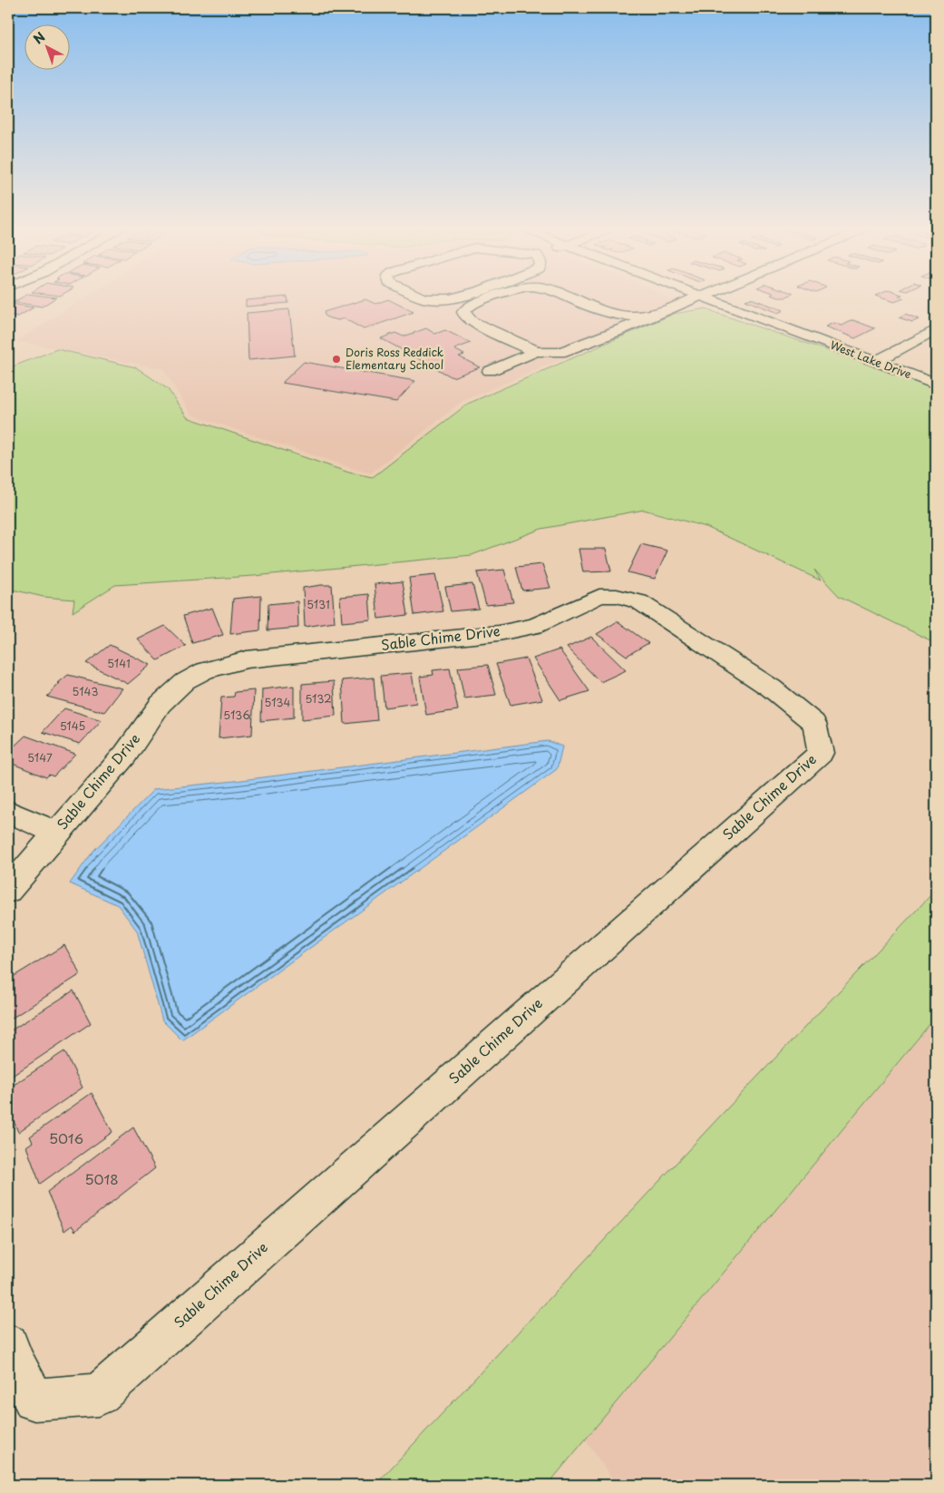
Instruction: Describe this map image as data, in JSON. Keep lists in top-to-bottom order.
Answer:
{
  "streets": {
    "street": ["West Lake Drive", "Sable Chime Drive"]
  },
  "places": ["Doris Ross Reddick Elementary School"],
  "house_numbers": [
    "5131",
    "5141",
    "5143",
    "5132",
    "5134",
    "5136",
    "5145",
    "5147",
    "5016",
    "5018"
  ],
  "north": "top left"
}
